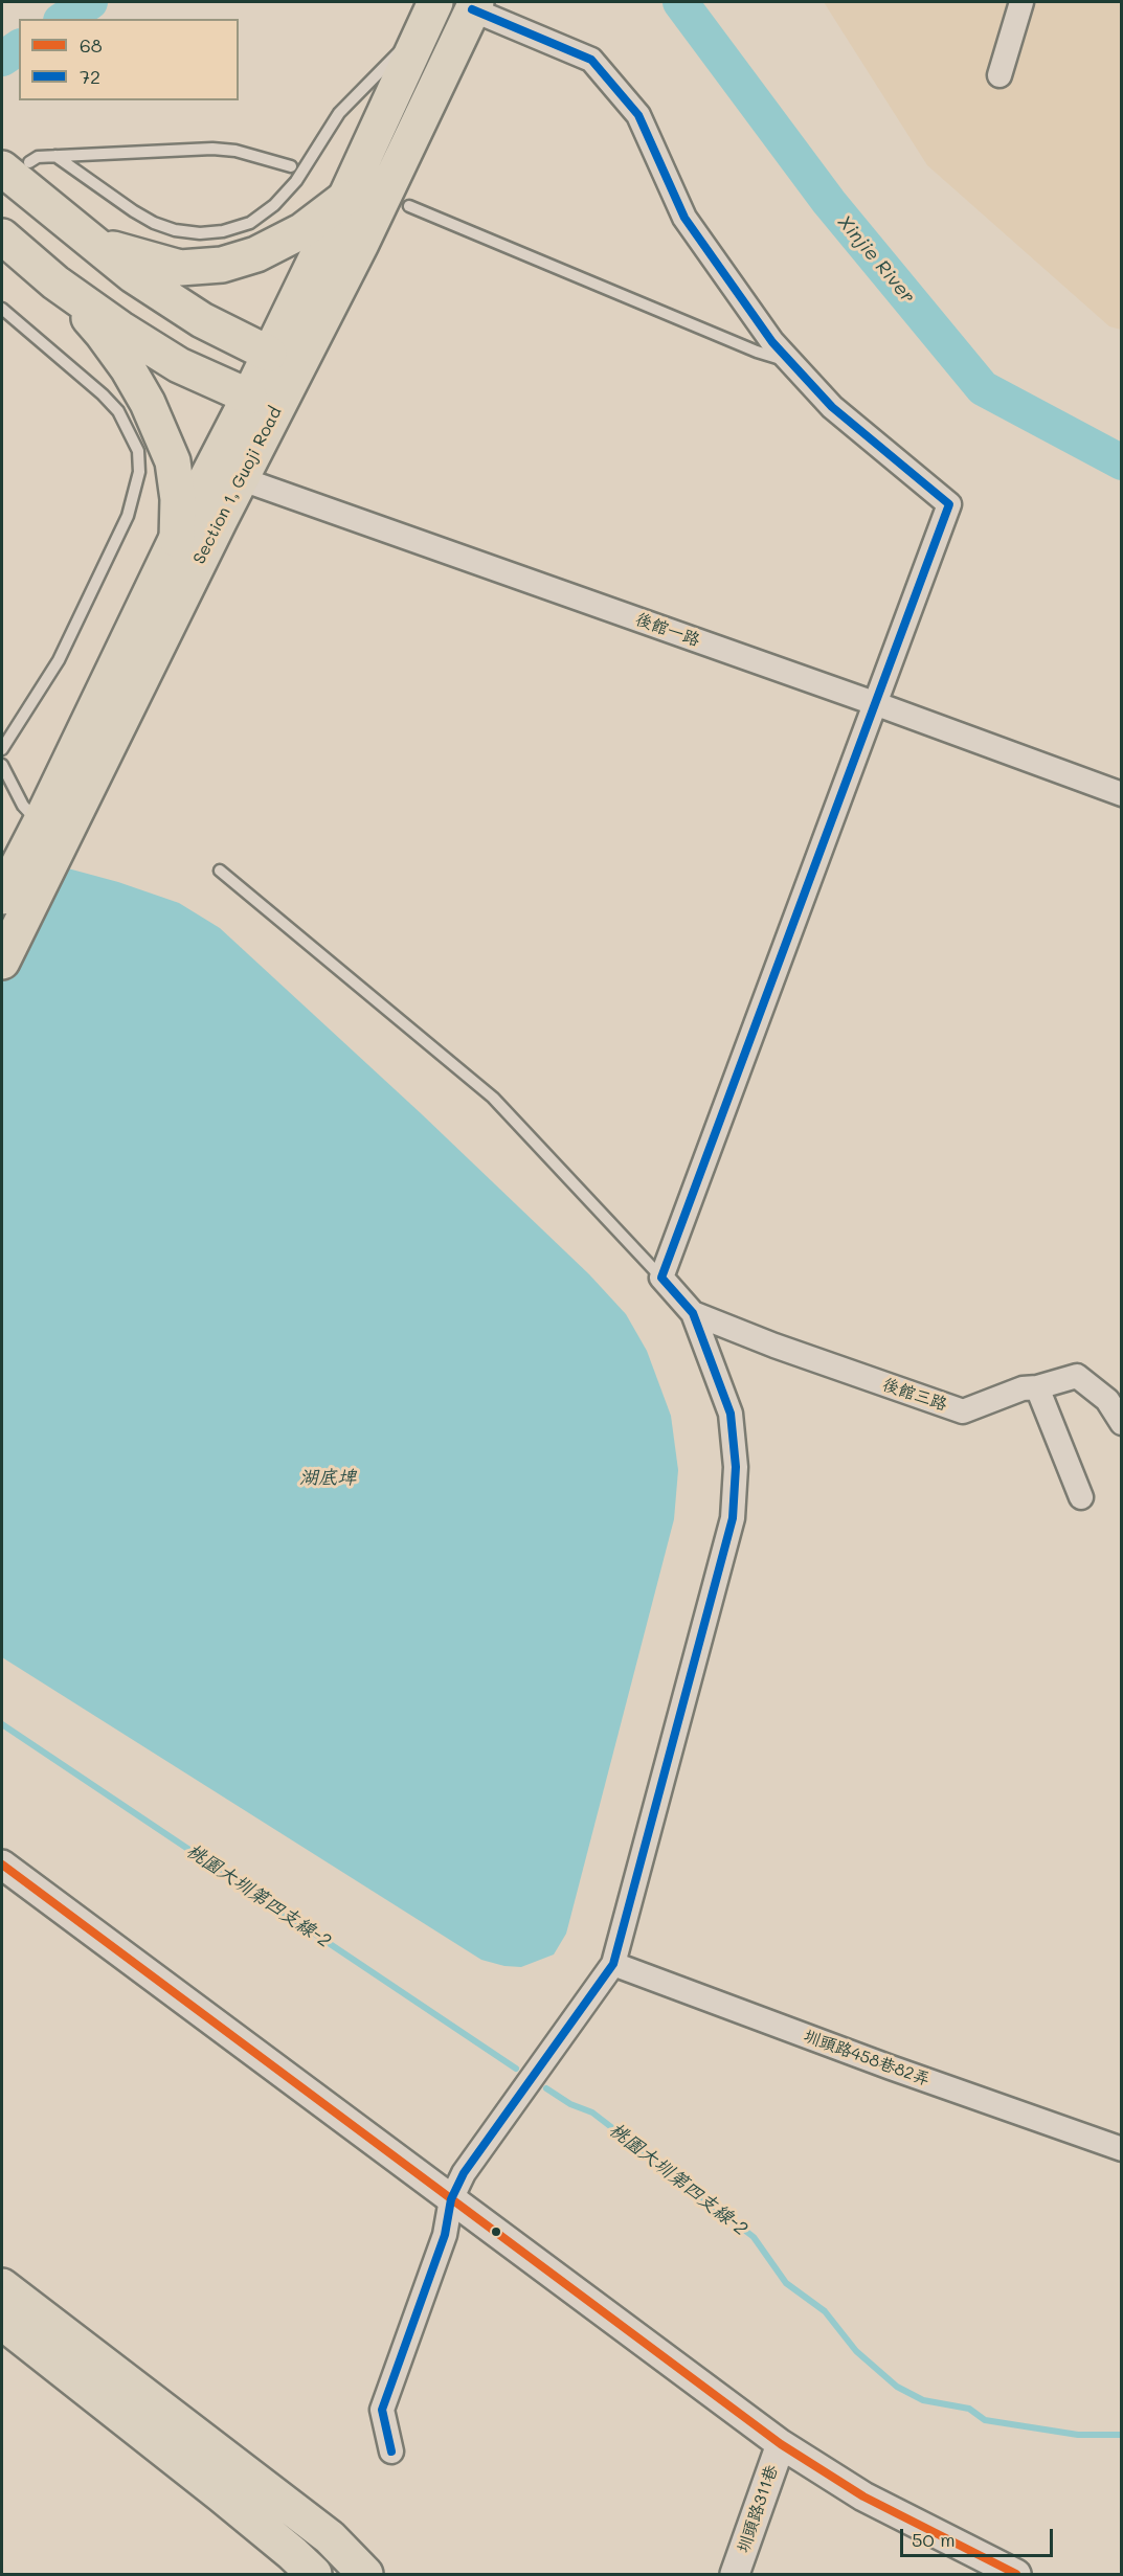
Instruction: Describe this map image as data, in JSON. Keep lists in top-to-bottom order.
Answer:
{
  "streets": {
    "main road": ["Section 1, Guoji Road"],
    "street": [
      "後館一路",
      "後館三路",
      "圳頭路458巷82弄",
      "圳頭路311巷"
    ]
  },
  "crossings": [
    ["Section 1, Guoji Road", "後館一路"]
  ],
  "water": ["Xinjie River", "湖底埤", "桃園大圳第四支線-2"],
  "lines": ["transit line 72", "transit line 68"],
  "legend": ["68", "72"],
  "scale_bar": "50 m"
}
